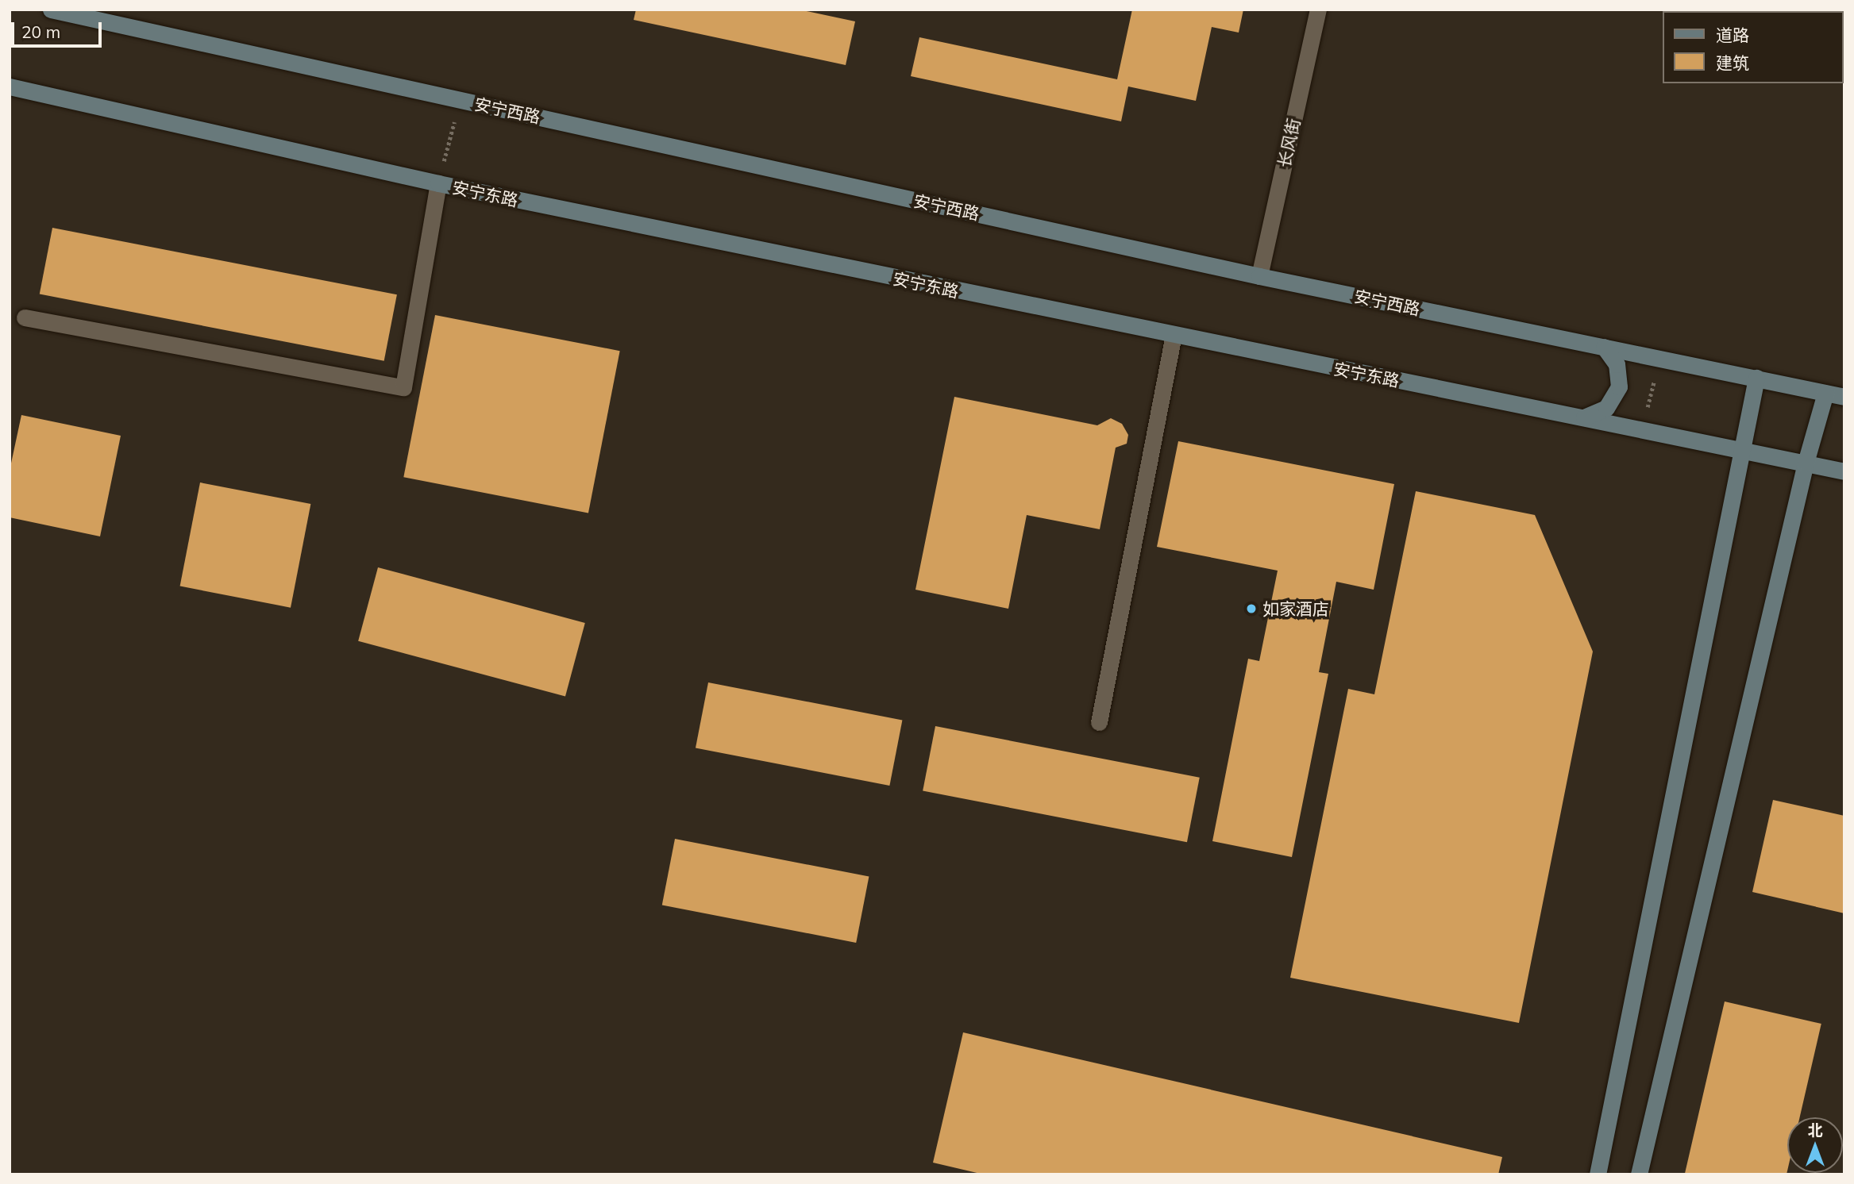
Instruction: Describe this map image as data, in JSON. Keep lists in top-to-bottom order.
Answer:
{
  "streets": {
    "main road": ["安宁西路", "安宁东路"],
    "street": ["长风街"]
  },
  "crossings": [
    ["安宁西路", "长风街"]
  ],
  "places": ["如家酒店"],
  "legend": ["道路", "建筑"],
  "scale_bar": "20 m",
  "north": "top"
}
